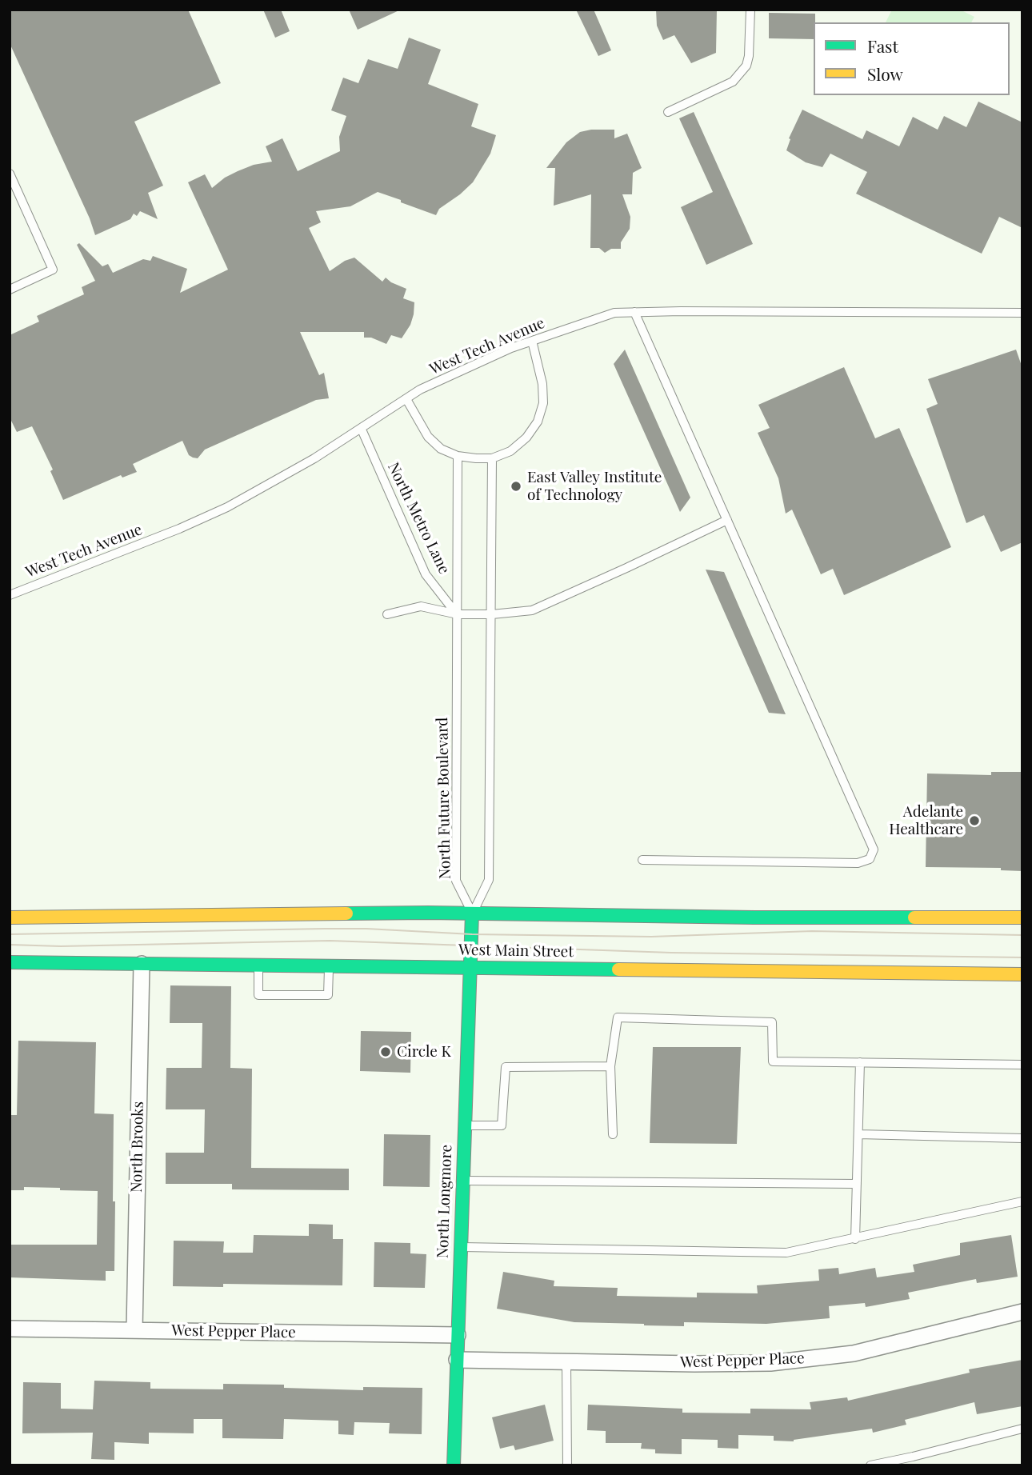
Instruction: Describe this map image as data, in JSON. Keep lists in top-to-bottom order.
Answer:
{
  "streets": {
    "main road": ["West Main Street", "North Longmore"],
    "street": ["North Brooks", "West Pepper Place"],
    "lane": ["West Tech Avenue", "North Metro Lane", "North Future Boulevard"]
  },
  "crossings": [
    ["West Tech Avenue", "North Metro Lane"],
    ["North Metro Lane", "North Future Boulevard"],
    ["North Future Boulevard", "West Main Street"],
    ["West Main Street", "North Brooks"],
    ["West Main Street", "North Longmore"],
    ["North Brooks", "West Pepper Place"],
    ["North Longmore", "West Pepper Place"]
  ],
  "places": ["East Valley Institute of Technology", "Adelante Healthcare", "Circle K"],
  "legend": ["Fast", "Slow"]
}
